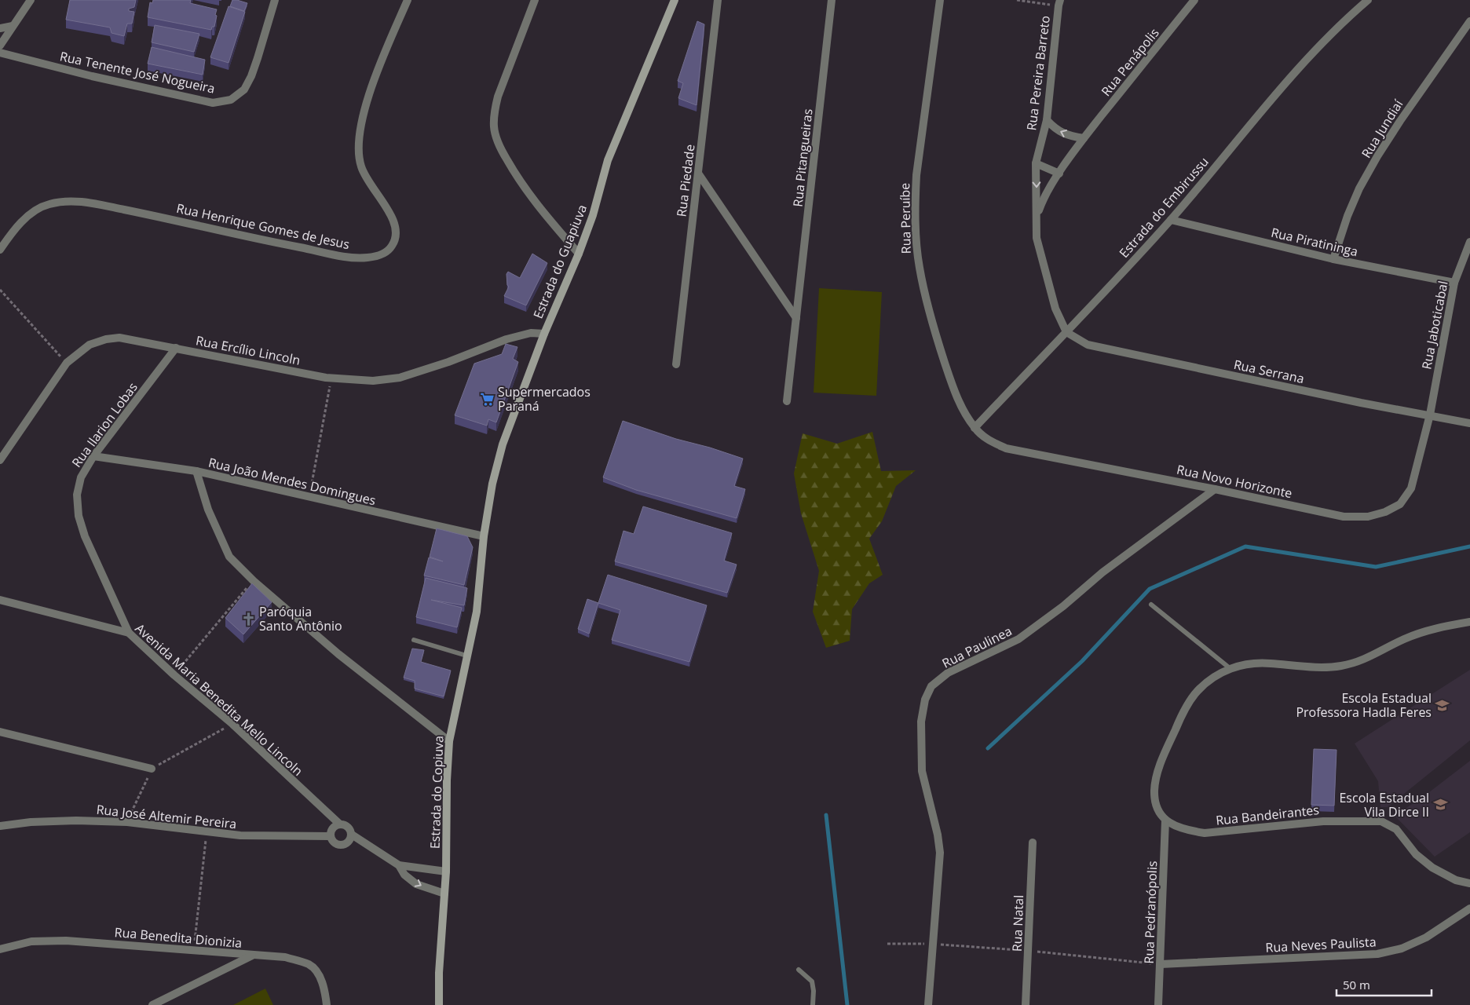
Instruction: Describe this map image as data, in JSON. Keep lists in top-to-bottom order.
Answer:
{
  "streets": {
    "street": [
      "Rua Penápolis",
      "Rua Tenente José Nogueira",
      "Rua Pereira Barreto",
      "Rua Jundiaí",
      "Rua Pitangueiras",
      "Rua Piedade",
      "Estrada do Embirussu",
      "Rua Peruíbe",
      "Rua Henrique Gomes de Jesus",
      "Rua Piratininga",
      "Estrada do Guapiuva",
      "Rua Jaboticabal",
      "Rua Ercílio Lincoln",
      "Rua Serrana",
      "Rua Ilarion Lobas",
      "Rua João Mendes Domingues",
      "Rua Novo Horizonte",
      "Rua Paulinea",
      "Avenida Maria Benedita Mello Lincoln",
      "Estrada do Copiuva",
      "Rua Bandeirantes",
      "Rua José Altemir Pereira",
      "Rua Pedranópolis",
      "Rua Natal",
      "Rua Benedita Dionizia",
      "Rua Neves Paulista"
    ]
  },
  "crossings": [
    ["Rua Penápolis", "Rua Pereira Barreto"],
    ["Rua Pereira Barreto", "Estrada do Embirussu"],
    ["Rua Pereira Barreto", "Rua Serrana"],
    ["Rua Jundiaí", "Rua Piratininga"],
    ["Estrada do Embirussu", "Rua Peruíbe"],
    ["Estrada do Embirussu", "Rua Piratininga"],
    ["Estrada do Embirussu", "Rua Serrana"],
    ["Estrada do Embirussu", "Rua Novo Horizonte"],
    ["Rua Peruíbe", "Rua Novo Horizonte"],
    ["Rua Piratininga", "Rua Jaboticabal"],
    ["Estrada do Guapiuva", "Rua Ercílio Lincoln"],
    ["Estrada do Guapiuva", "Rua João Mendes Domingues"],
    ["Estrada do Guapiuva", "Estrada do Copiuva"],
    ["Rua Jaboticabal", "Rua Serrana"],
    ["Rua Jaboticabal", "Rua Novo Horizonte"],
    ["Rua Ercílio Lincoln", "Rua Ilarion Lobas"],
    ["Rua Serrana", "Rua Novo Horizonte"],
    ["Rua Ilarion Lobas", "Rua João Mendes Domingues"],
    ["Rua Ilarion Lobas", "Avenida Maria Benedita Mello Lincoln"],
    ["Rua João Mendes Domingues", "Estrada do Copiuva"],
    ["Rua Novo Horizonte", "Rua Paulinea"],
    ["Avenida Maria Benedita Mello Lincoln", "Rua José Altemir Pereira"],
    ["Rua Bandeirantes", "Rua Pedranópolis"],
    ["Rua Pedranópolis", "Rua Neves Paulista"]
  ],
  "places": {
    "supermarket": ["Supermercados Paraná"],
    "church": ["Paróquia Santo Antônio"],
    "school or university": ["Escola Estadual Professora Hadla Feres", "Escola Estadual Vila Dirce II"]
  },
  "scale_bar": "50 m"
}
